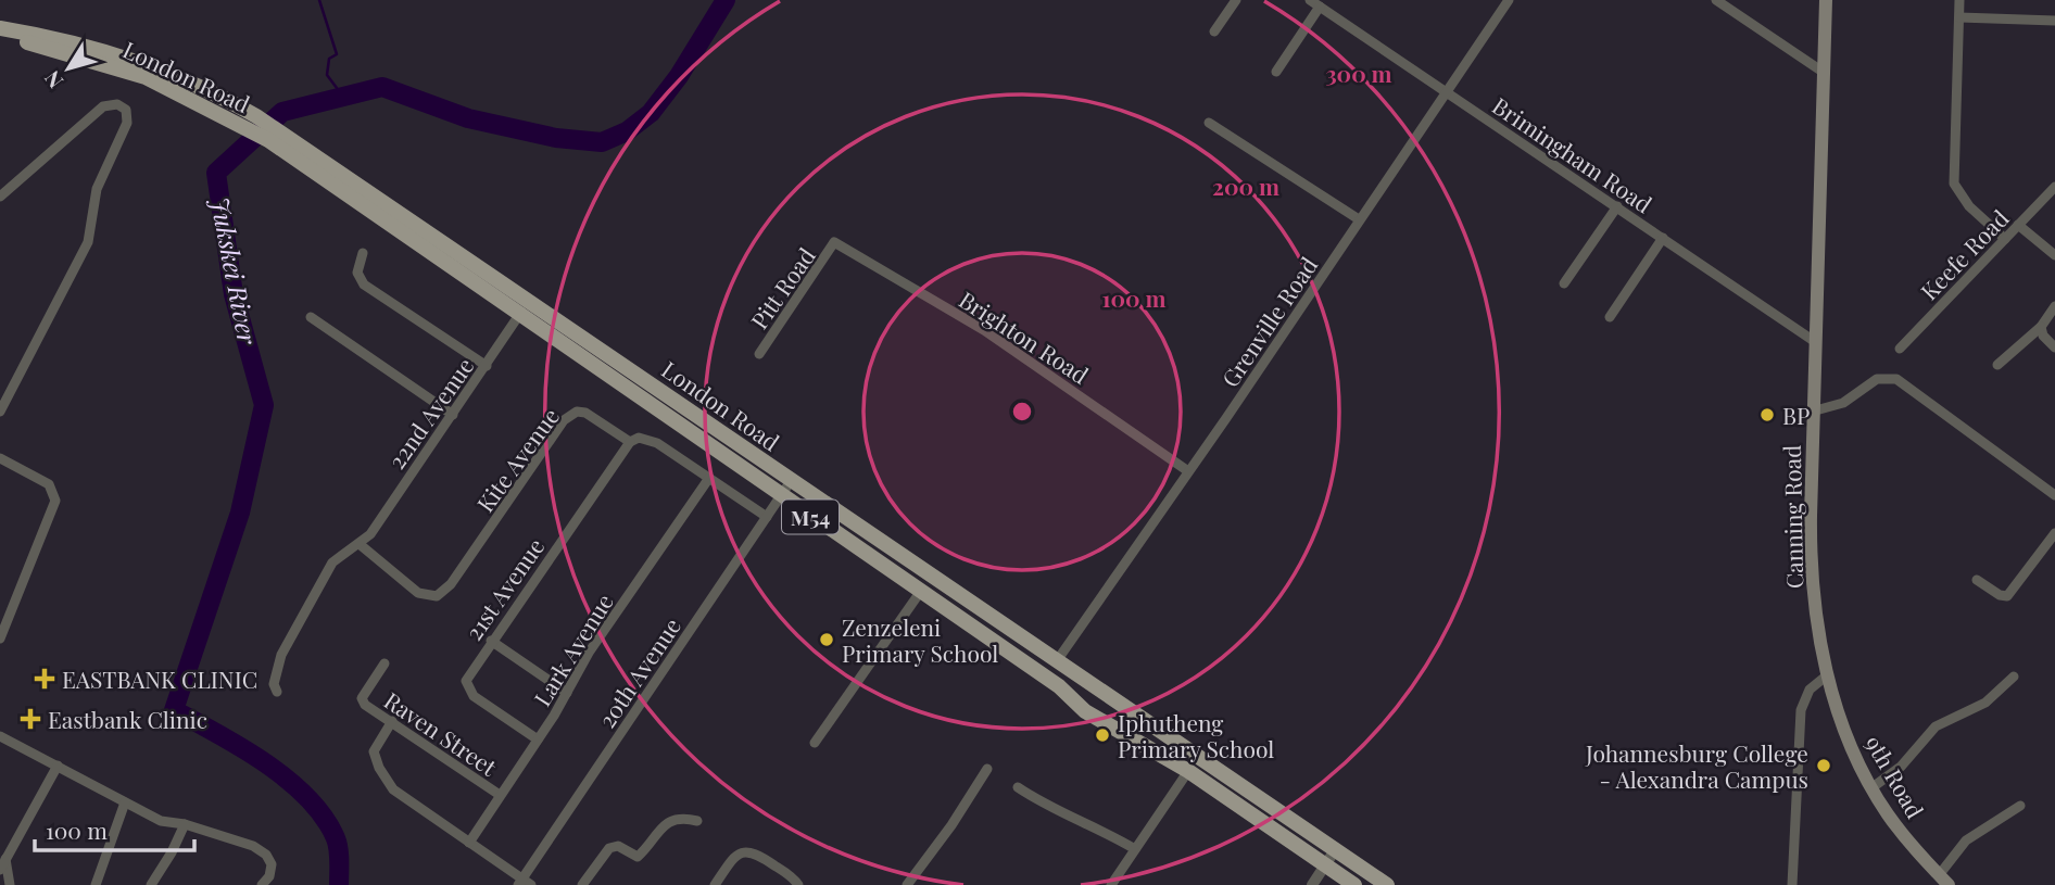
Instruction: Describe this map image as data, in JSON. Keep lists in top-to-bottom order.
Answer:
{
  "streets": {
    "main road": [
      "London Road",
      "M54",
      "Canning Road",
      "9th Road"
    ],
    "street": [
      "Brimingham Road",
      "Keefe Road",
      "Pitt Road",
      "Grenville Road",
      "Brighton Road",
      "22nd Avenue",
      "Kite Avenue",
      "21st Avenue",
      "Lark Avenue",
      "20th Avenue",
      "Raven Street"
    ]
  },
  "crossings": [
    ["London Road", "Grenville Road"],
    ["London Road", "22nd Avenue"],
    ["London Road", "20th Avenue"],
    ["Brimingham Road", "Grenville Road"],
    ["Brimingham Road", "Canning Road"],
    ["Pitt Road", "Brighton Road"],
    ["Grenville Road", "Brighton Road"],
    ["22nd Avenue", "Kite Avenue"],
    ["Kite Avenue", "21st Avenue"],
    ["Kite Avenue", "Lark Avenue"],
    ["Kite Avenue", "20th Avenue"],
    ["Canning Road", "9th Road"],
    ["21st Avenue", "Lark Avenue"],
    ["Lark Avenue", "Raven Street"]
  ],
  "water": ["Jukskei River"],
  "places": {
    "other": [
      "BP",
      "Zenzeleni Primary School",
      "Iphutheng Primary School",
      "Johannesburg College - Alexandra Campus"
    ],
    "health": ["EASTBANK CLINIC", "Eastbank Clinic"]
  },
  "scale_bar": "100 m",
  "north": "bottom left",
  "rings": ["300 m", "200 m", "100 m"]
}
